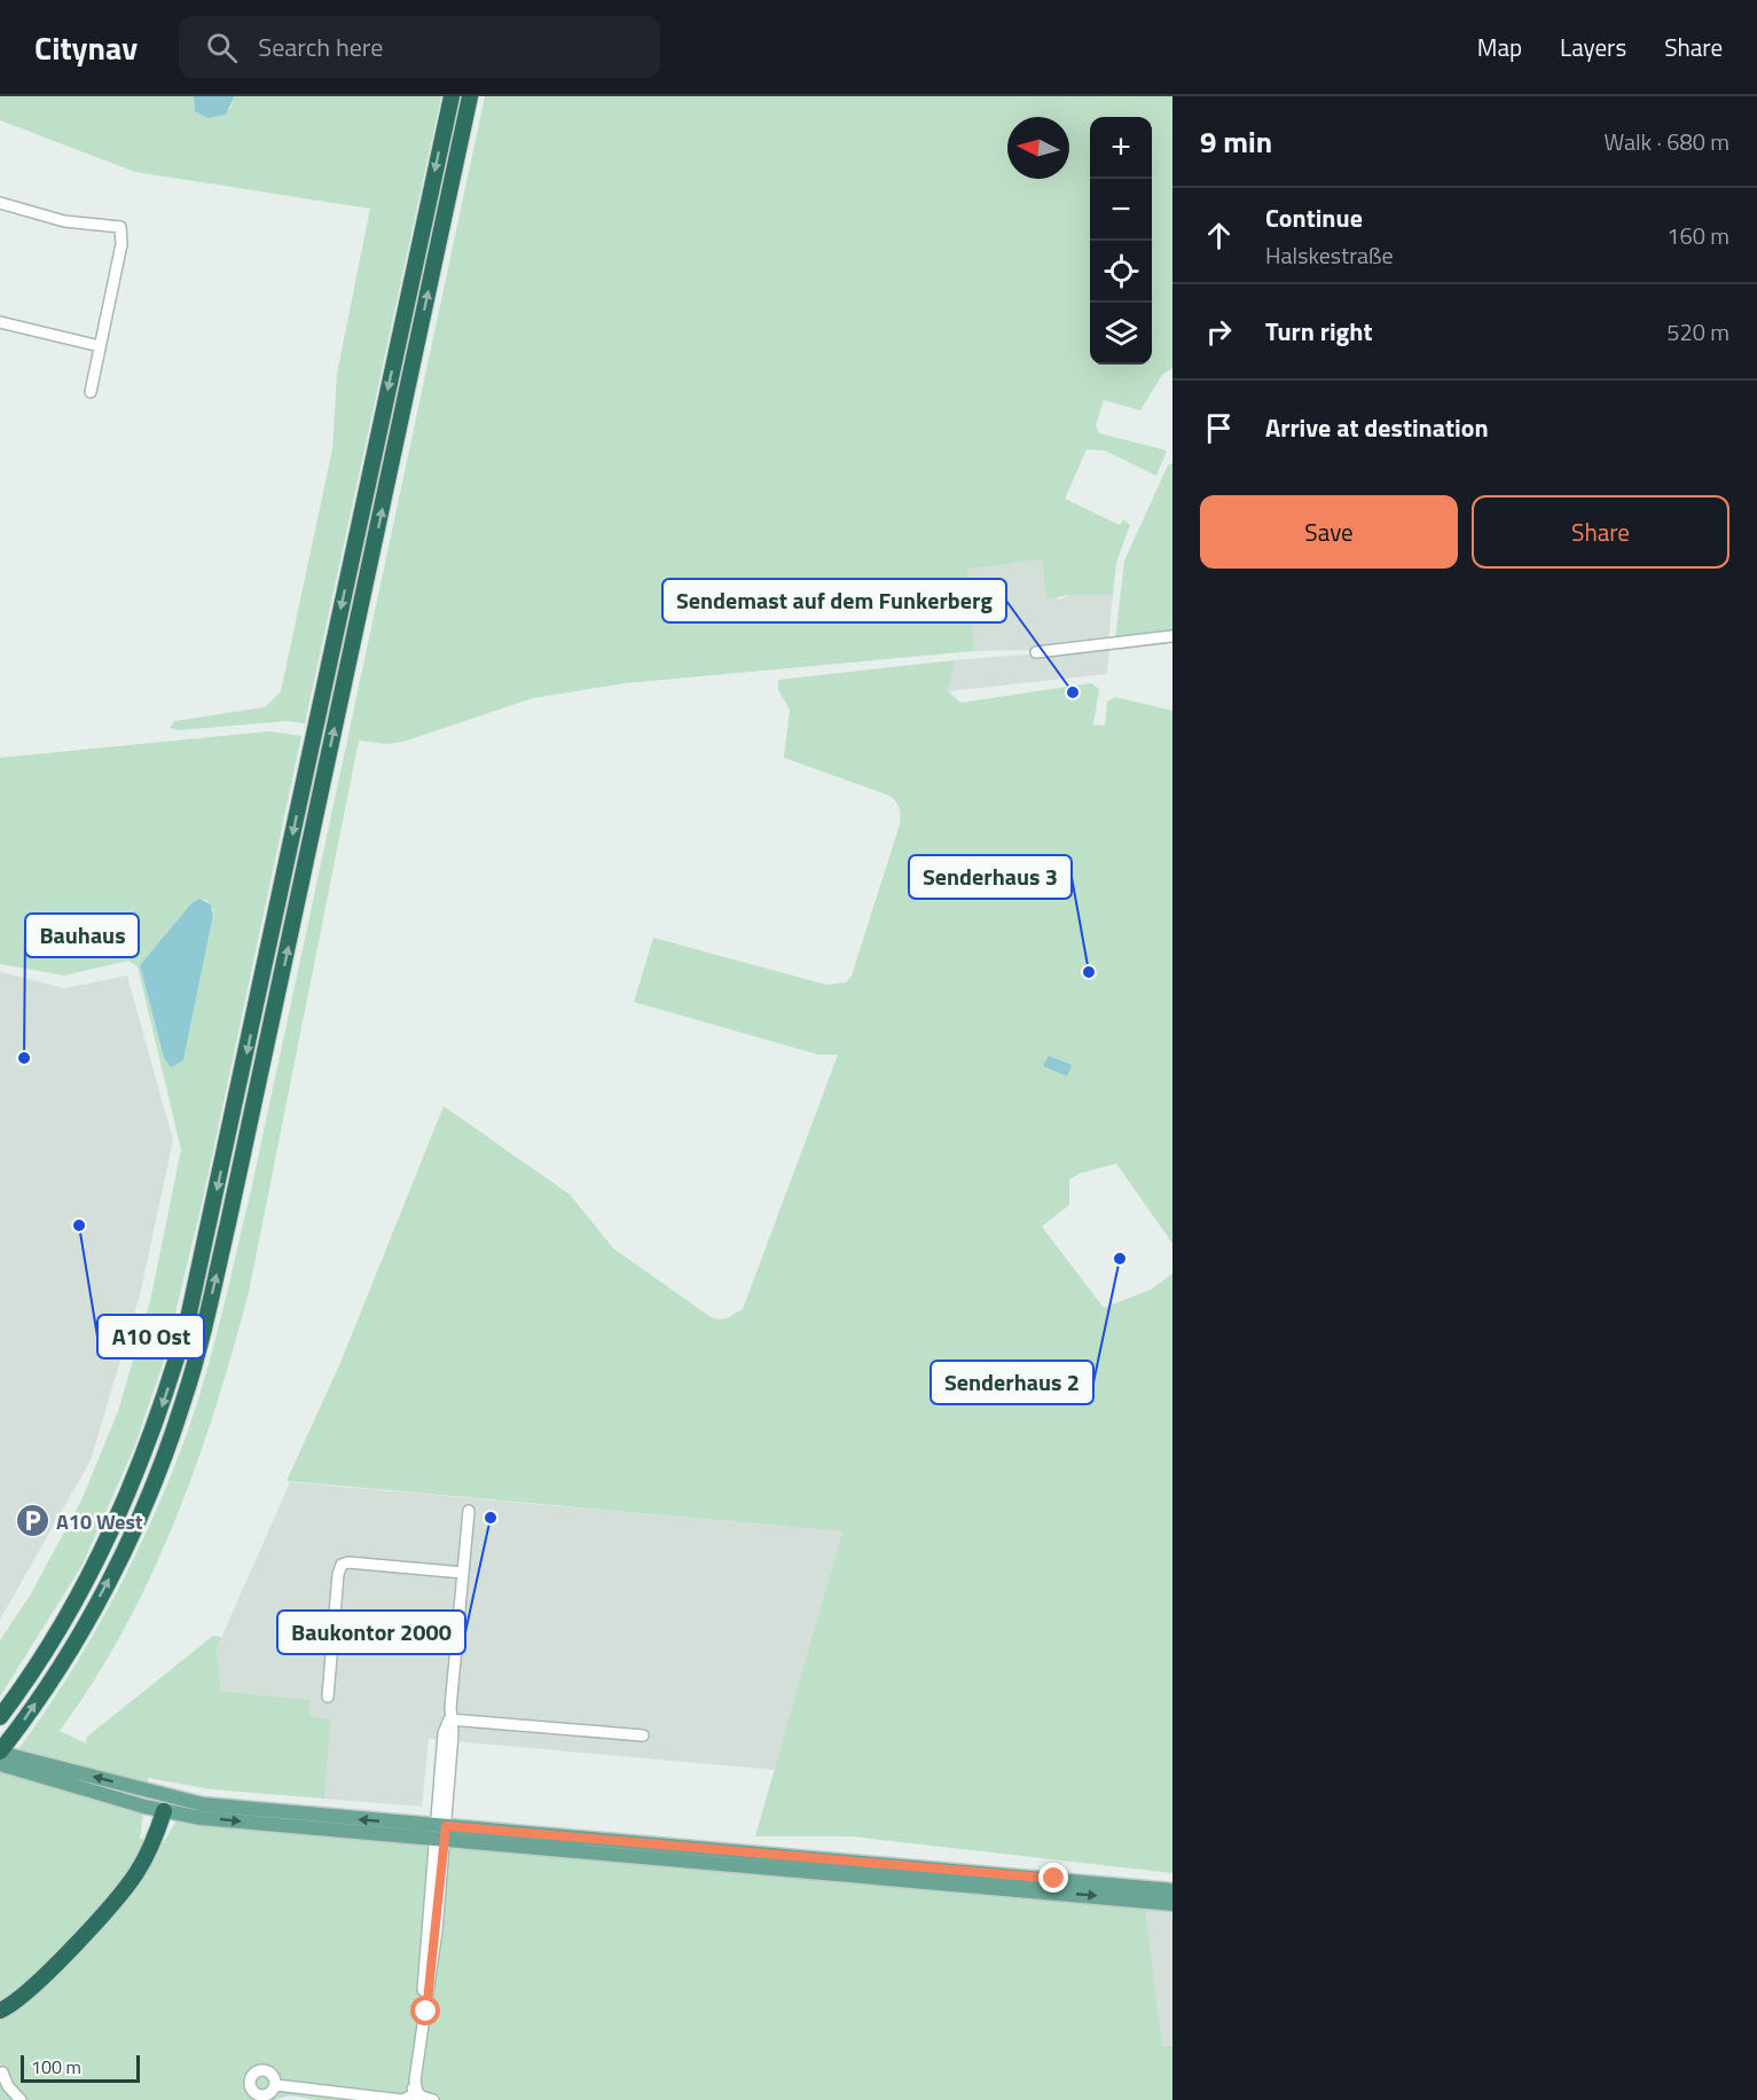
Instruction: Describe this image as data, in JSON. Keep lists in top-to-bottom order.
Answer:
{
  "places": {
    "other": [
      "Sendemast auf dem Funkerberg",
      "Senderhaus 3",
      "Bauhaus",
      "A10 Ost",
      "Senderhaus 2",
      "Baukontor 2000"
    ],
    "parking": ["A10 West"]
  },
  "scale_bar": "100 m",
  "north": "left",
  "page": {
    "header": "Citynav",
    "search": "Search here",
    "nav": ["Map", "Layers", "Share"],
    "heading": ["9 min", "Walk · 680 m"],
    "map_buttons": ["+", "−"],
    "list": [
      ["Continue", "Halskestraße", "160 m"],
      ["Turn right", "520 m"],
      "Arrive at destination"
    ],
    "buttons": ["Save", "Share"],
    "scale": "100 m"
  }
}
